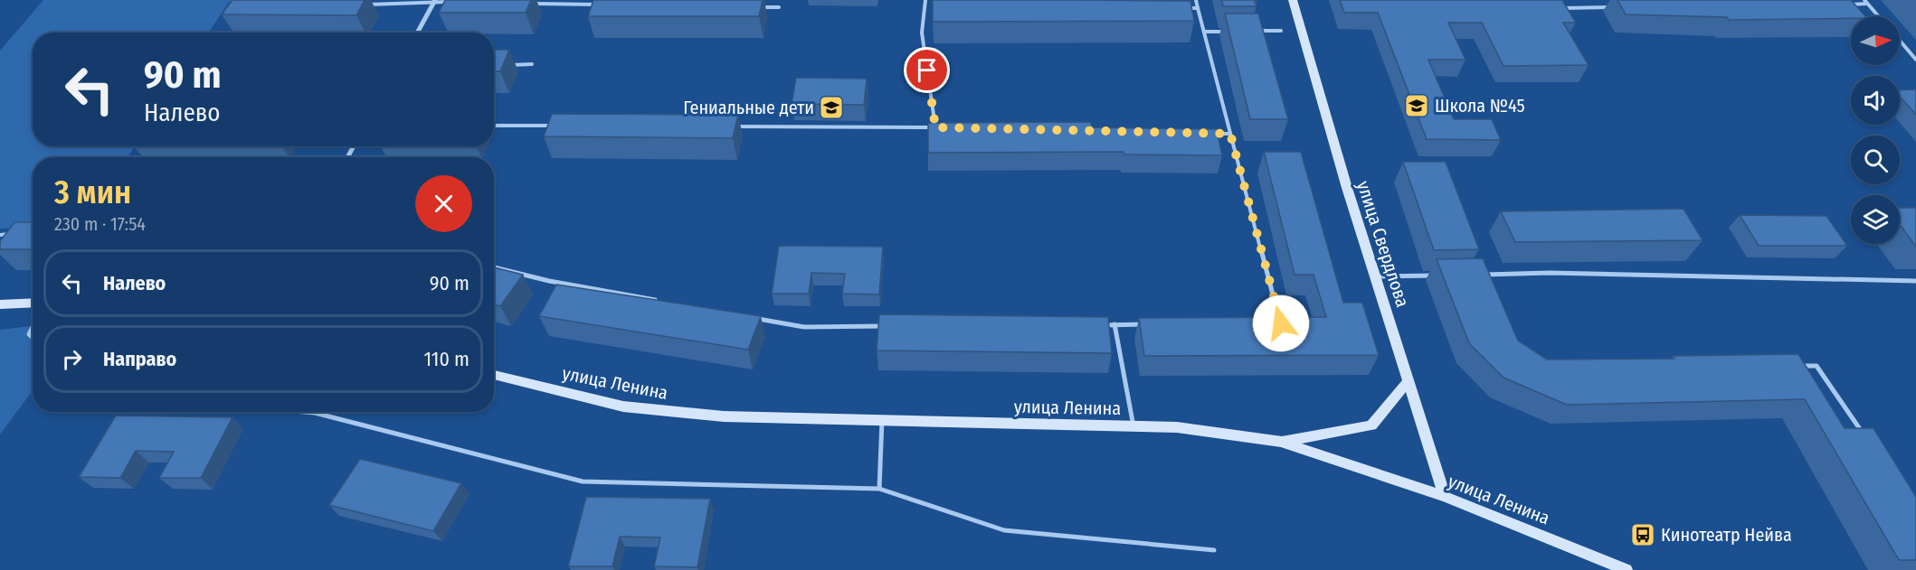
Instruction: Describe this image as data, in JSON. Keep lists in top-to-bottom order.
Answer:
{
  "streets": {
    "main road": ["улица Свердлова", "улица Ленина"]
  },
  "crossings": [
    ["улица Свердлова", "улица Ленина"]
  ],
  "places": {
    "school or university": ["Школа №45", "Гениальные дети"],
    "bus stop": ["Кинотеатр Нейва"]
  },
  "north": "right",
  "page": {
    "turn": ["90 m", "Налево"],
    "heading": ["3 мин", "230 m · 17:54"],
    "list": [
      {
        "name": "Налево",
        "value": "90 m"
      },
      {
        "name": "Направо",
        "value": "110 m"
      }
    ]
  }
}
